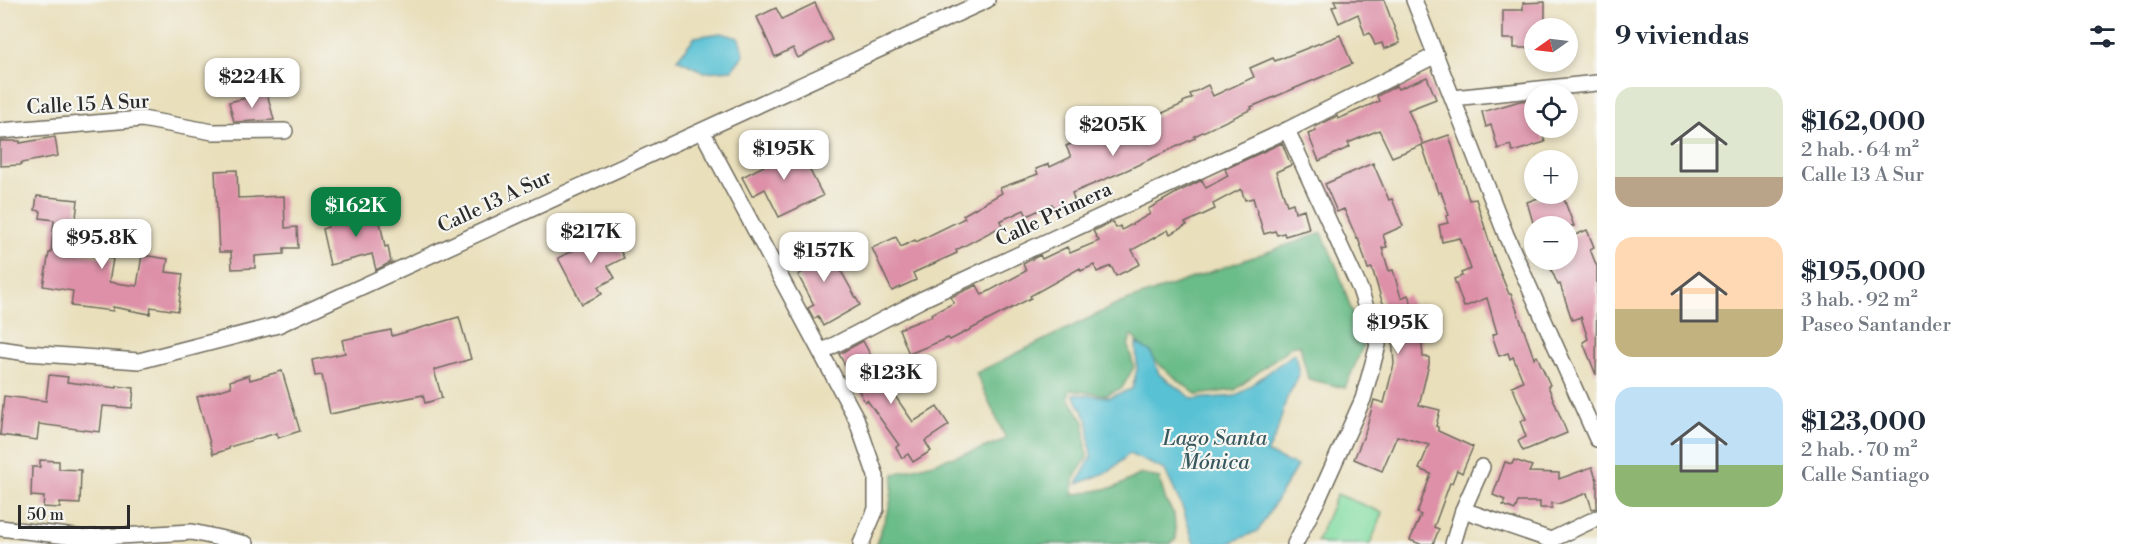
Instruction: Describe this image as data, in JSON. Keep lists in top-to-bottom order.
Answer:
{
  "streets": {
    "street": ["Calle 15 A Sur", "Calle 13 A Sur", "Calle Primera"]
  },
  "water": ["Lago Santa Mónica"],
  "scale_bar": "50 m",
  "north": "left",
  "page": {
    "heading": "9 viviendas",
    "map_buttons": ["+", "−"],
    "price": [
      "$224K",
      "$205K",
      "$195K",
      "$162K",
      "$217K",
      "$95.8K",
      "$157K",
      "$195K",
      "$123K"
    ],
    "list": [
      {
        "name": "$162,000",
        "note": "2 hab. · 64 m² · Calle 13 A Sur"
      },
      {
        "name": "$195,000",
        "note": "3 hab. · 92 m² · Paseo Santander"
      },
      {
        "name": "$123,000",
        "note": "2 hab. · 70 m² · Calle Santiago"
      }
    ],
    "scale": "50 m"
  }
}
